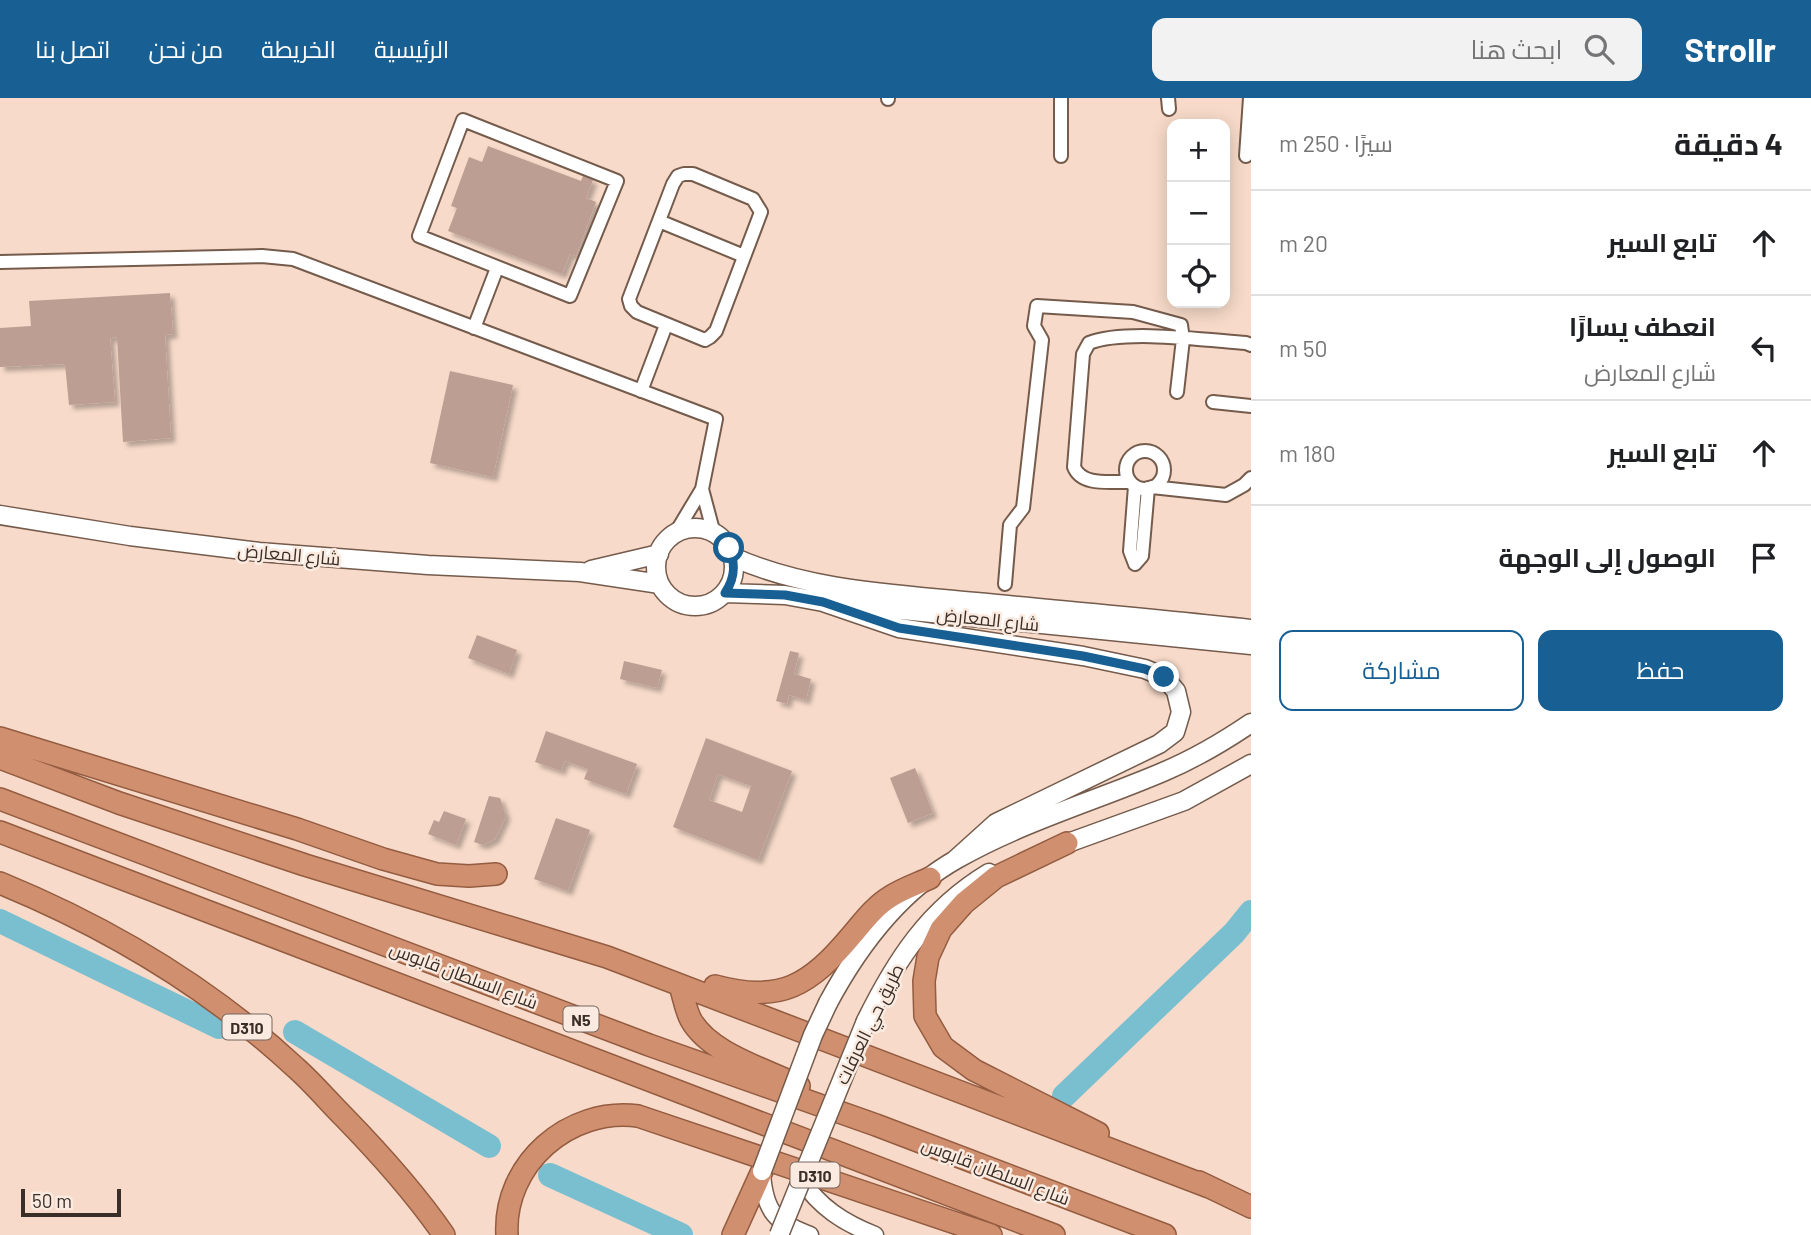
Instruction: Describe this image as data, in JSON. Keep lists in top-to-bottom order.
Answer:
{
  "streets": {
    "highway": ["شارع السلطان قابوس", "N5", "D310"],
    "main road": ["شارع المعارض", "طريق حي العرفات"]
  },
  "scale_bar": "50 m",
  "page": {
    "header": "Strollr",
    "search": "ابحث هنا",
    "nav": [
      "الرئيسية",
      "الخريطة",
      "من نحن",
      "اتصل بنا"
    ],
    "heading": ["4 دقيقة", "سيرًا · 250 m"],
    "map_buttons": ["+", "−"],
    "list": [
      ["تابع السير", "20 m"],
      ["انعطف يسارًا", "شارع المعارض", "50 m"],
      ["تابع السير", "180 m"],
      "الوصول إلى الوجهة"
    ],
    "buttons": ["حفظ", "مشاركة"],
    "scale": "50 m"
  }
}
